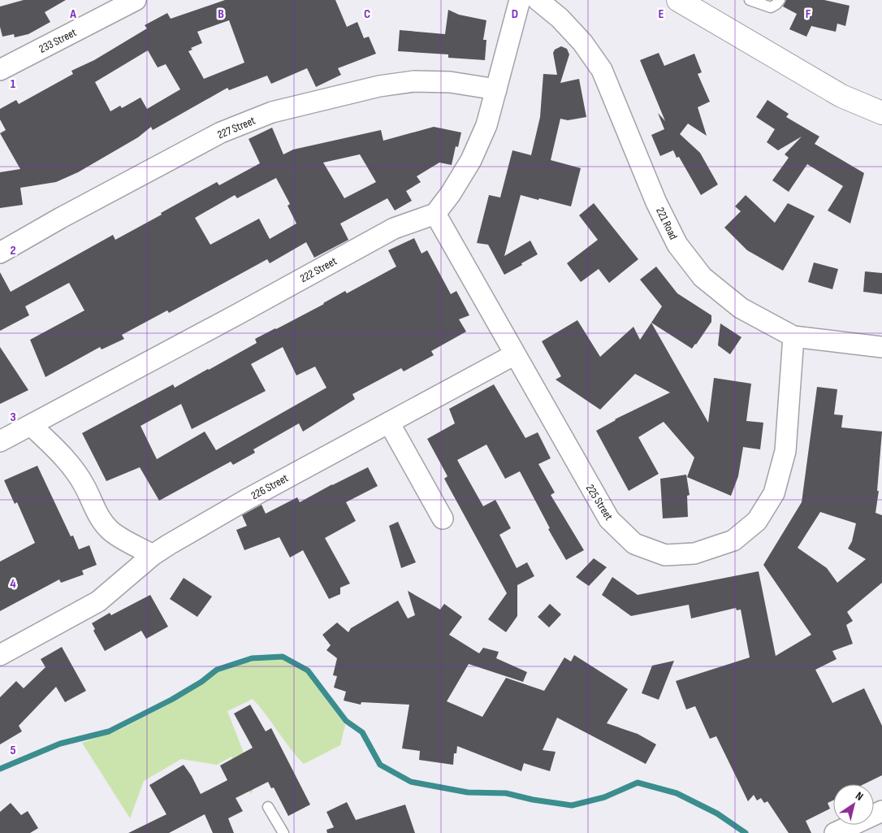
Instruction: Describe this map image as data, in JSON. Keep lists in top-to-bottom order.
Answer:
{
  "streets": {
    "street": [
      "233 Street",
      "227 Street",
      "221 Road",
      "222 Street",
      "226 Street",
      "225 Street"
    ]
  },
  "crossings": [
    ["221 Road", "225 Street"],
    ["222 Street", "225 Street"],
    ["226 Street", "225 Street"]
  ],
  "north": "top right",
  "grid": {
    "columns": [
      "A",
      "B",
      "C",
      "D",
      "E",
      "F"
    ],
    "rows": [
      "1",
      "2",
      "3",
      "4",
      "5"
    ]
  }
}
